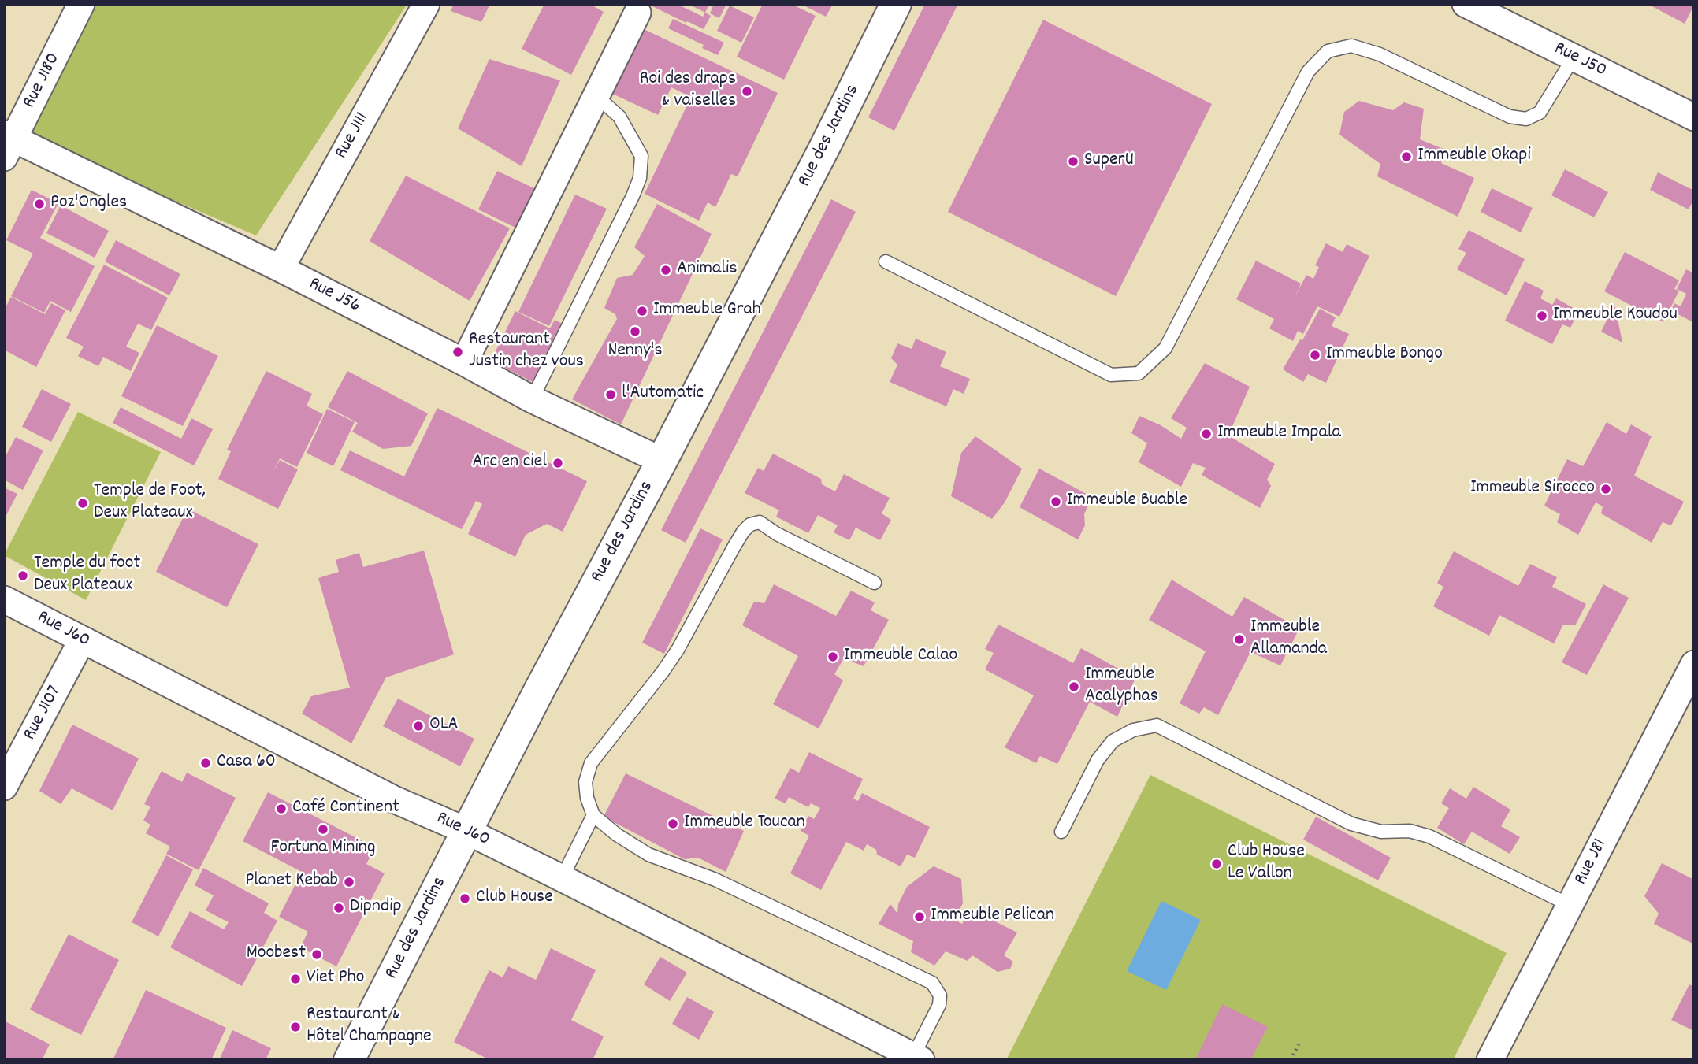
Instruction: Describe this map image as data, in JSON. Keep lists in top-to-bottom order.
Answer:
{
  "streets": {
    "main road": ["Rue des Jardins"],
    "street": [
      "Rue J50",
      "Rue J180",
      "Rue J111",
      "Rue J56",
      "Rue J60",
      "Rue J107",
      "Rue J81"
    ]
  },
  "crossings": [
    ["Rue J180", "Rue J56"],
    ["Rue J111", "Rue J56"],
    ["Rue des Jardins", "Rue J56"],
    ["Rue des Jardins", "Rue J60"],
    ["Rue J60", "Rue J107"]
  ],
  "places": [
    "Roi des draps & vaiselles",
    "Immeuble Okapi",
    "SuperU",
    "Poz'Ongles",
    "Animalis",
    "Immeuble Grah",
    "Immeuble Koudou",
    "Nenny's",
    "Restaurant Justin chez vous",
    "Immeuble Bongo",
    "l'Automatic",
    "Immeuble Impala",
    "Arc en ciel",
    "Immeuble Sirocco",
    "Immeuble Buable",
    "Temple de Foot, Deux Plateaux",
    "Temple du foot Deux Plateaux",
    "Immeuble Allamanda",
    "Immeuble Calao",
    "Immeuble Acalyphas",
    "OLA",
    "Casa 60",
    "Café Continent",
    "Immeuble Toucan",
    "Fortuna Mining",
    "Club House Le Vallon",
    "Planet Kebab",
    "Club House",
    "Dipndip",
    "Immeuble Pelican",
    "Moobest",
    "Viet Pho",
    "Restaurant & Hôtel Champagne"
  ]
}
